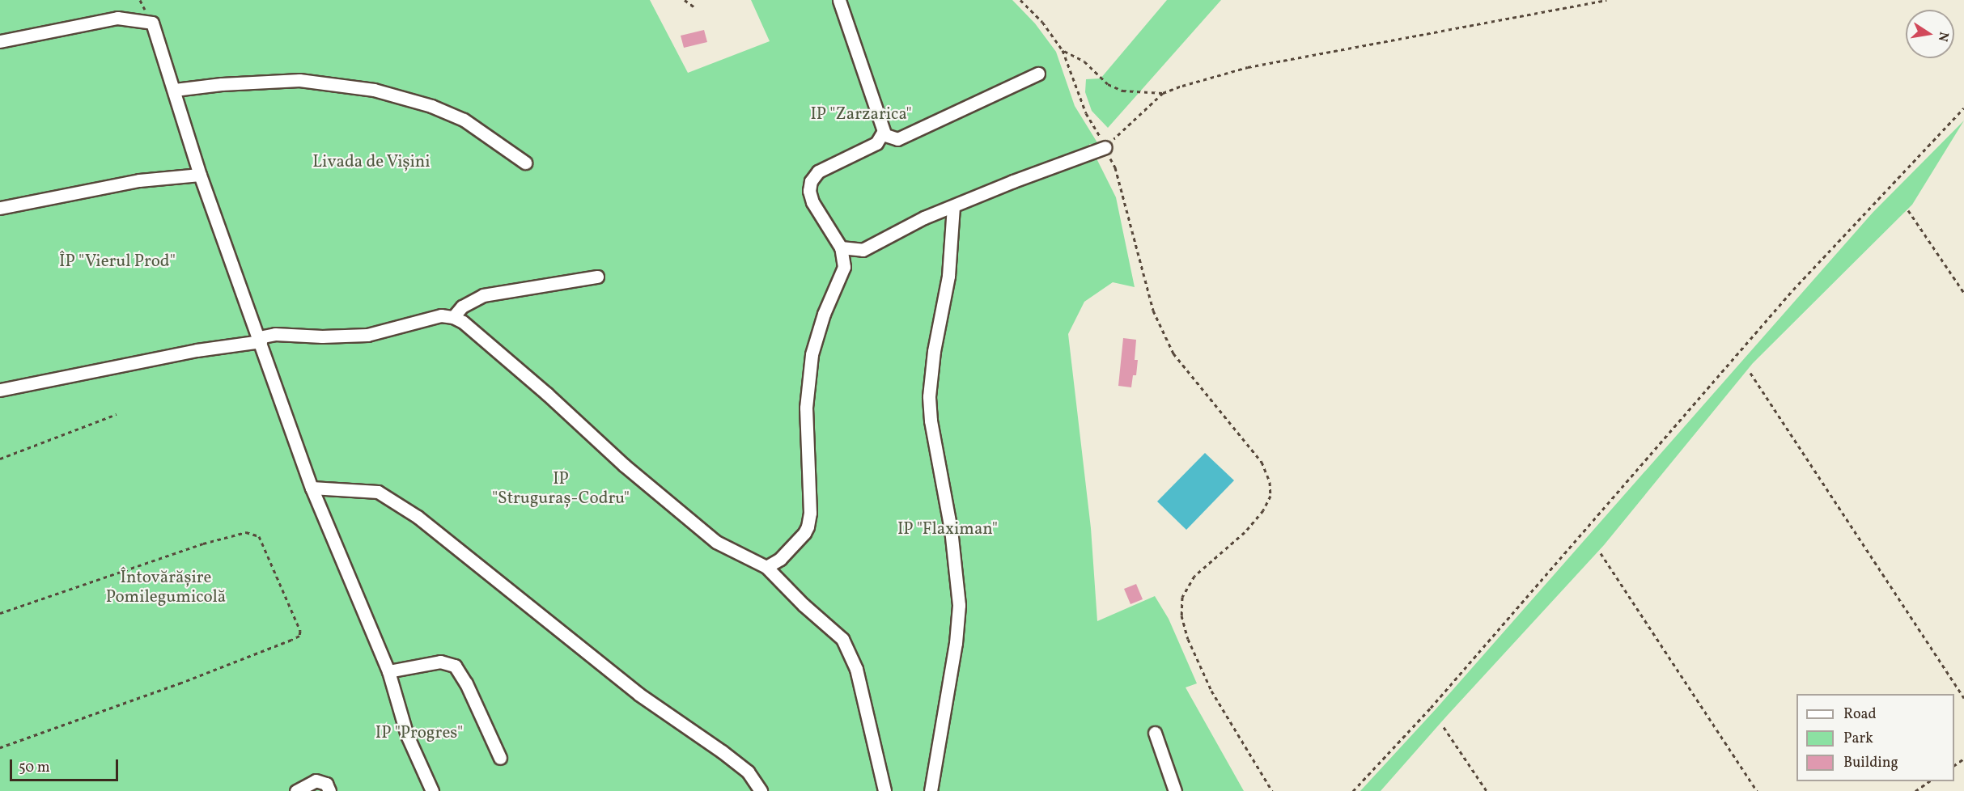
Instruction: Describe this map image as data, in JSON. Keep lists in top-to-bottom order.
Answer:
{
  "parks": [
    "IP \"Zarzarica\"",
    "Livada de Vișini",
    "ÎP \"Vierul Prod\"",
    "IP \"Struguraș-Codru\"",
    "IP \"Flaximan\"",
    "Întovărășire Pomilegumicolă",
    "IP \"Progres\""
  ],
  "legend": ["Road", "Park", "Building"],
  "scale_bar": "50 m",
  "north": "right"
}
